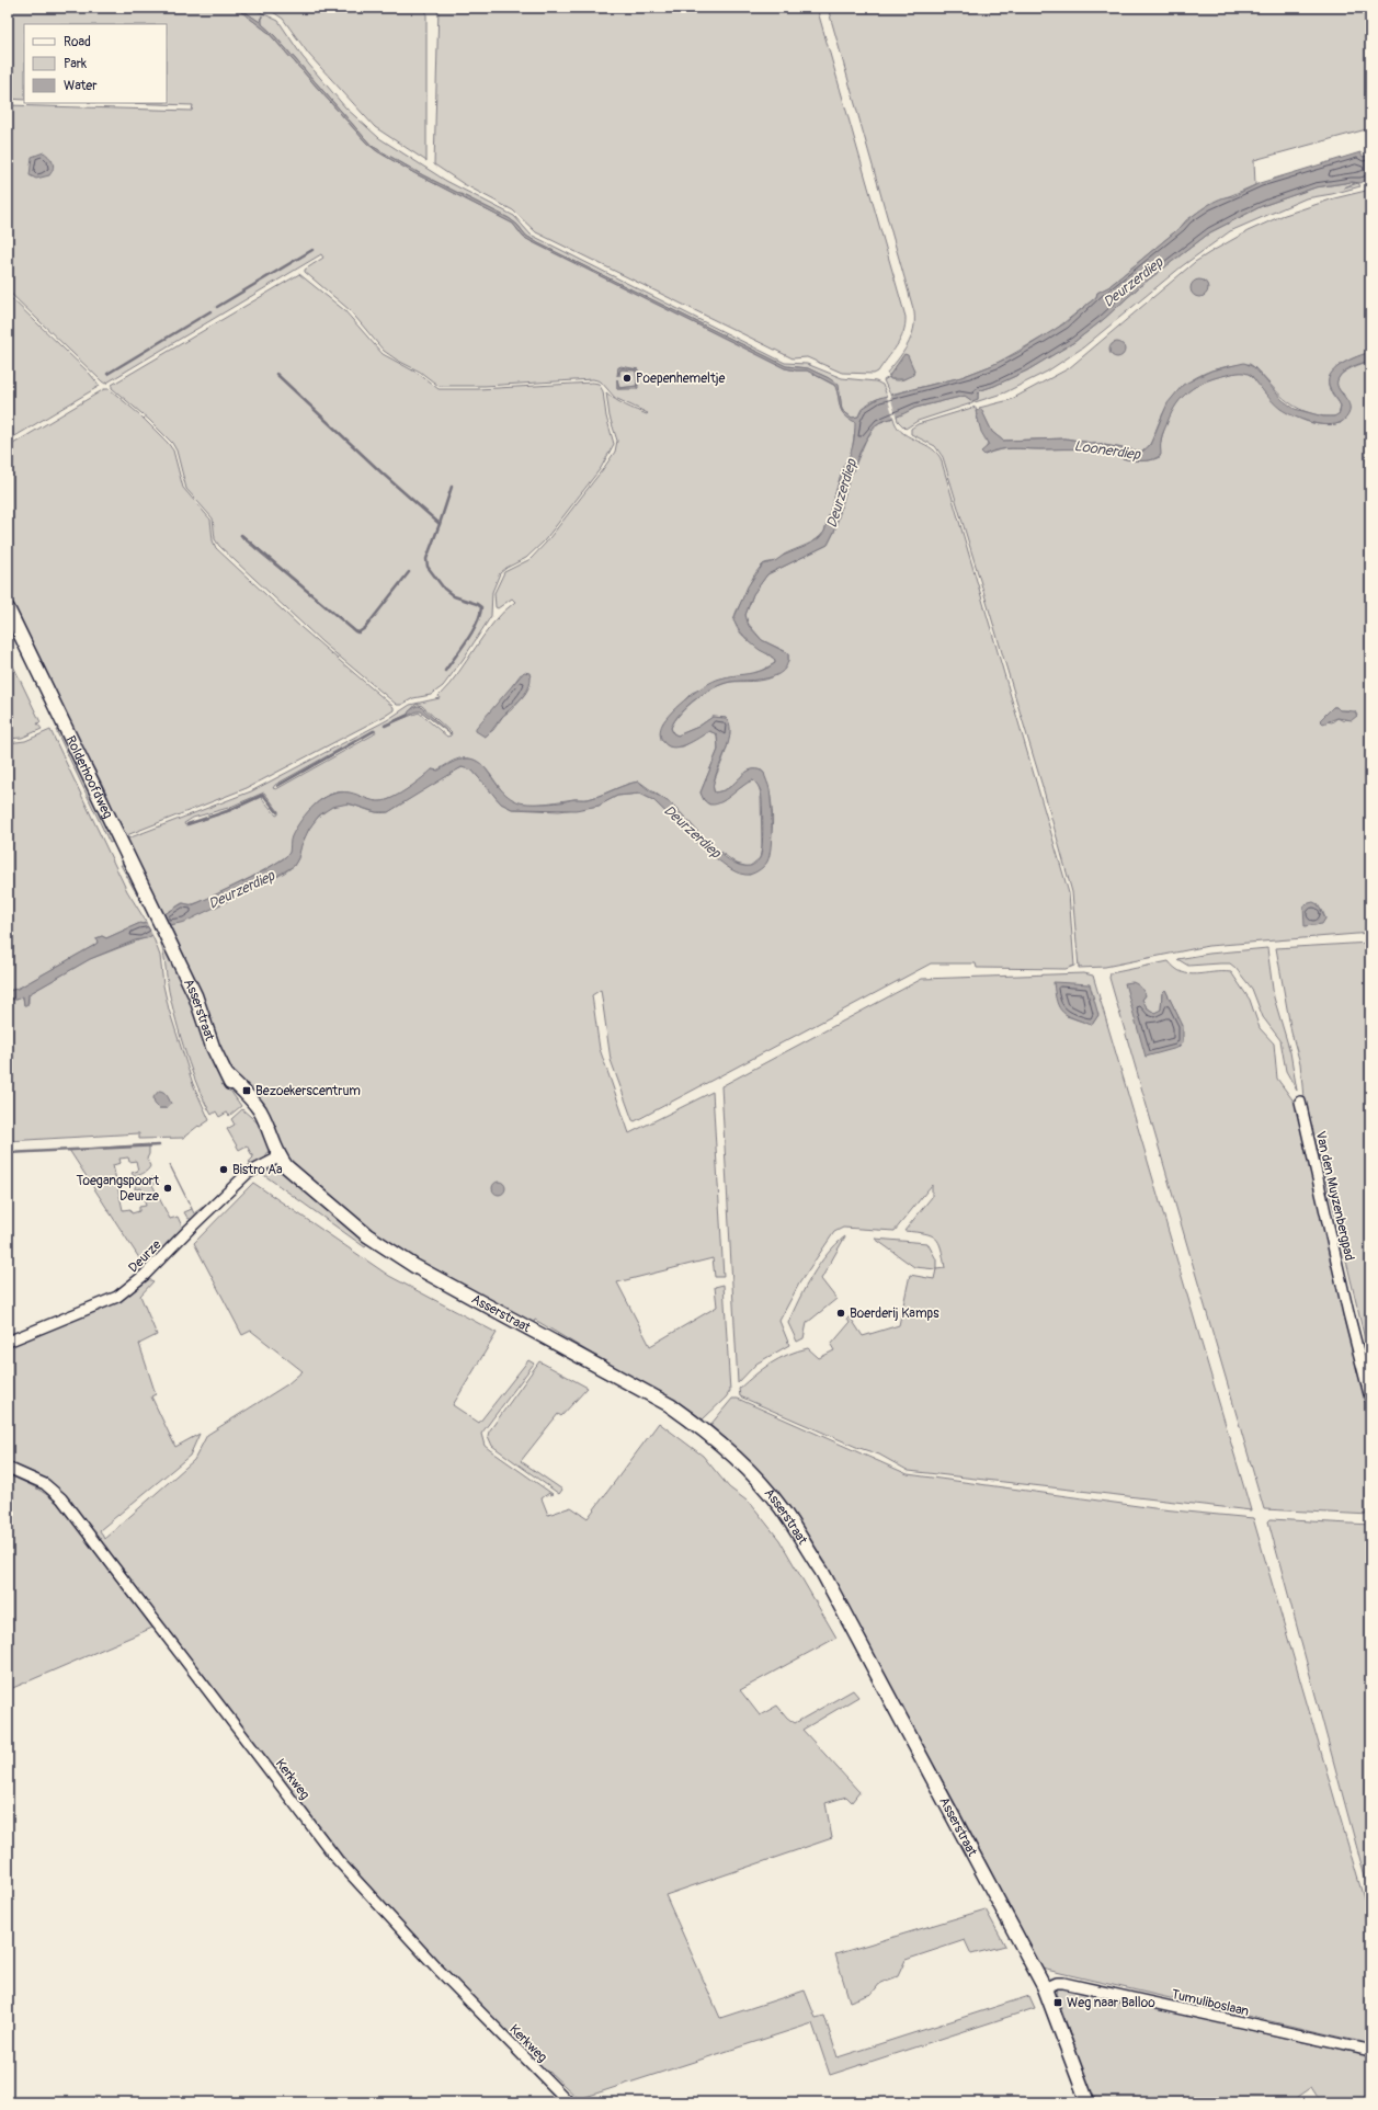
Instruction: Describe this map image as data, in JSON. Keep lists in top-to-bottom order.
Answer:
{
  "streets": {
    "main road": ["Rolderhoofdweg", "Asserstraat"],
    "street": [
      "Van den Muyzenbergpad",
      "Deurze",
      "Kerkweg",
      "Tumuliboslaan"
    ]
  },
  "crossings": [
    ["Rolderhoofdweg", "Asserstraat"],
    ["Asserstraat", "Deurze"],
    ["Asserstraat", "Tumuliboslaan"]
  ],
  "water": ["Deurzerdiep", "Loonerdiep"],
  "places": {
    "other": [
      "Poepenhemeltje",
      "Bistro Aa",
      "Toegangspoort Deurze",
      "Boerderij Kamps"
    ],
    "transit": ["Bezoekerscentrum", "Weg naar Balloo"]
  },
  "legend": ["Road", "Park", "Water"]
}
